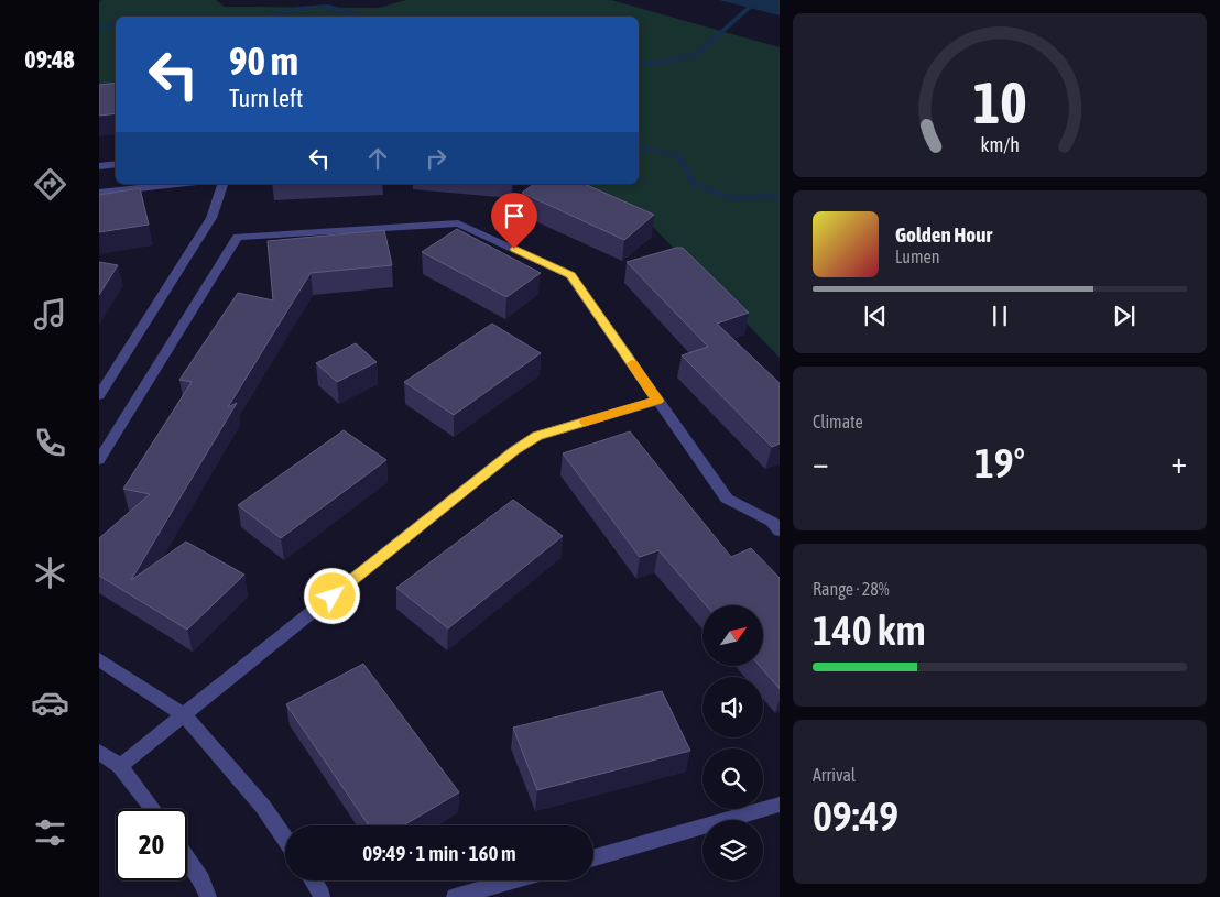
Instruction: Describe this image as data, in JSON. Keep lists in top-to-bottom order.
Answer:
{
  "north": "top right",
  "page": {
    "tabs": "09:48",
    "turn": ["90 m", "Turn left"],
    "song": ["Golden Hour", "Lumen"],
    "tile": [
      "Climate",
      ["Range · 28%", "140 km"],
      ["Arrival", "09:49"]
    ],
    "heat": ["−", "19°", "+"],
    "limit": "20",
    "trip": "09:49 · 1 min · 160 m",
    "gauge": ["10", "km/h"]
  }
}
